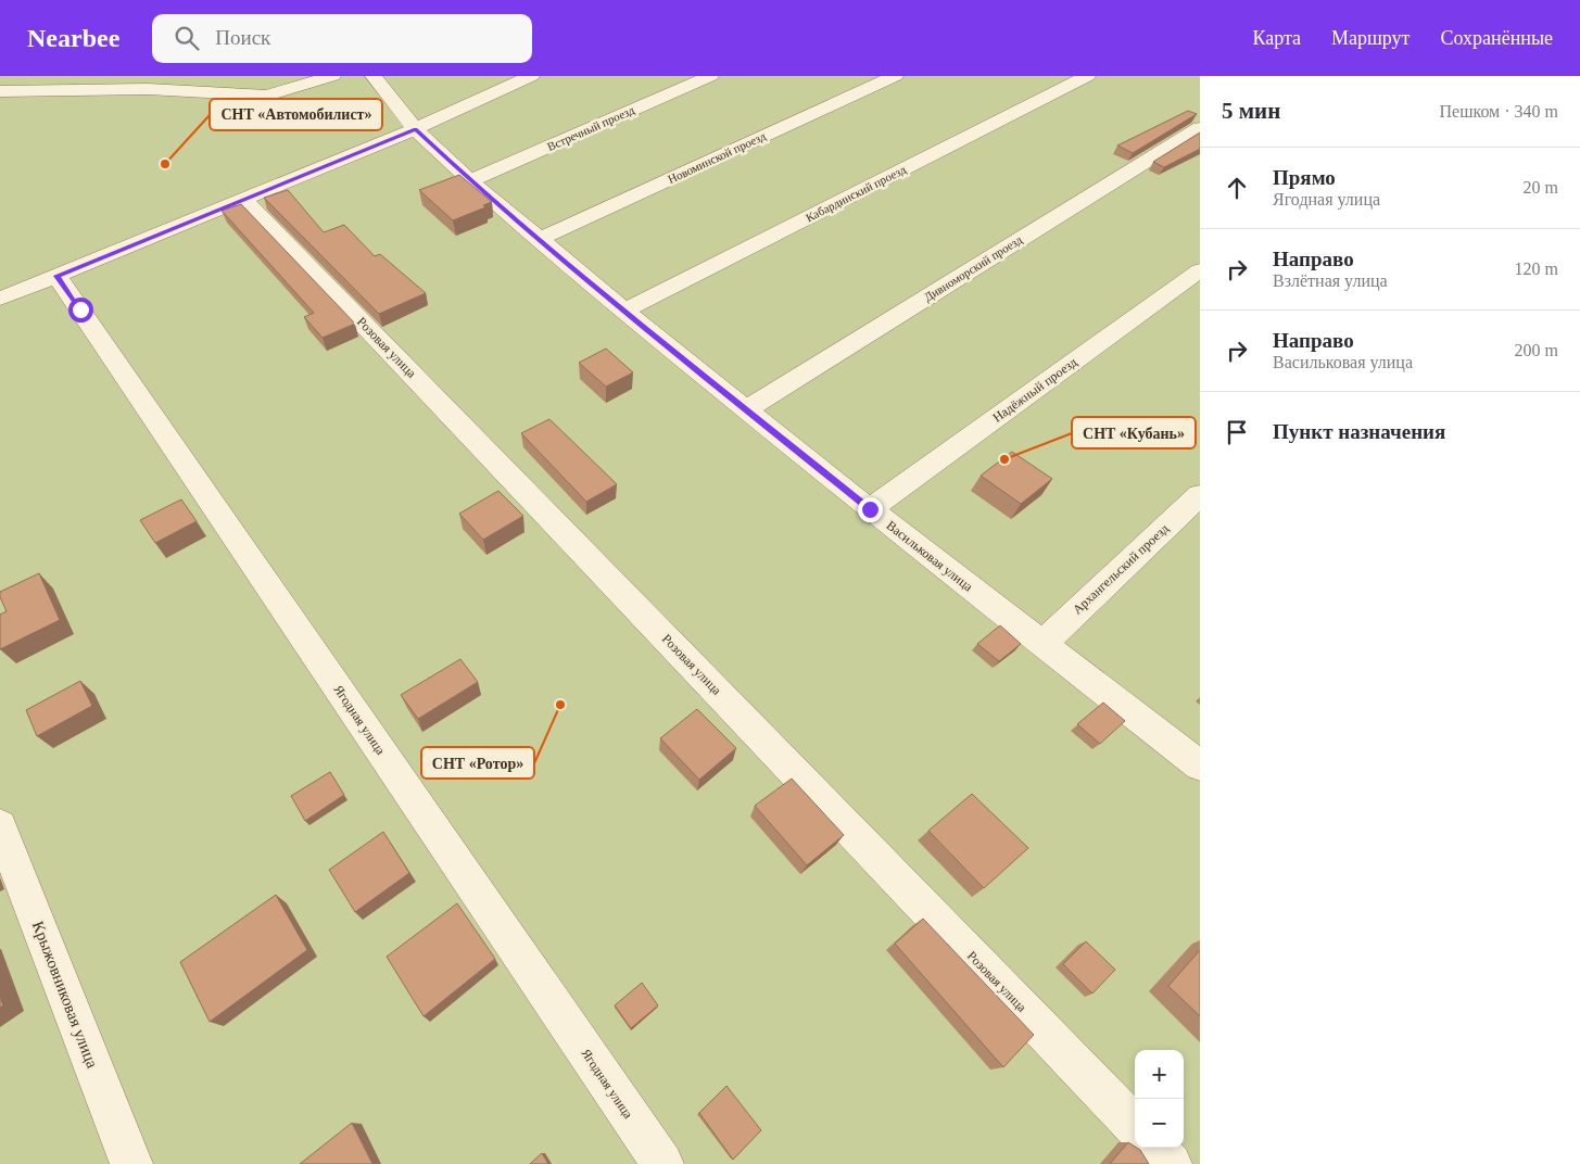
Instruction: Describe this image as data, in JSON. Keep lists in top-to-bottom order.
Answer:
{
  "streets": {
    "street": [
      "Встречный проезд",
      "Новоминской проезд",
      "Кабардинский проезд",
      "Дивноморский проезд",
      "Розовая улица",
      "Надёжный проезд",
      "Васильковая улица",
      "Архангельский проезд",
      "Ягодная улица",
      "Крыжовниковая улица"
    ]
  },
  "crossings": [
    ["Встречный проезд", "Васильковая улица"],
    ["Новоминской проезд", "Васильковая улица"],
    ["Кабардинский проезд", "Васильковая улица"],
    ["Дивноморский проезд", "Васильковая улица"],
    ["Надёжный проезд", "Васильковая улица"],
    ["Васильковая улица", "Архангельский проезд"]
  ],
  "places": ["СНТ «Автомобилист»", "СНТ «Кубань»", "СНТ «Ротор»"],
  "page": {
    "header": "Nearbee",
    "search": "Поиск",
    "nav": ["Карта", "Маршрут", "Сохранённые"],
    "heading": ["5 мин", "Пешком · 340 m"],
    "list": [
      ["Прямо", "Ягодная улица", "20 m"],
      ["Направо", "Взлётная улица", "120 m"],
      ["Направо", "Васильковая улица", "200 m"],
      "Пункт назначения"
    ],
    "map_buttons": ["+", "−"]
  }
}
